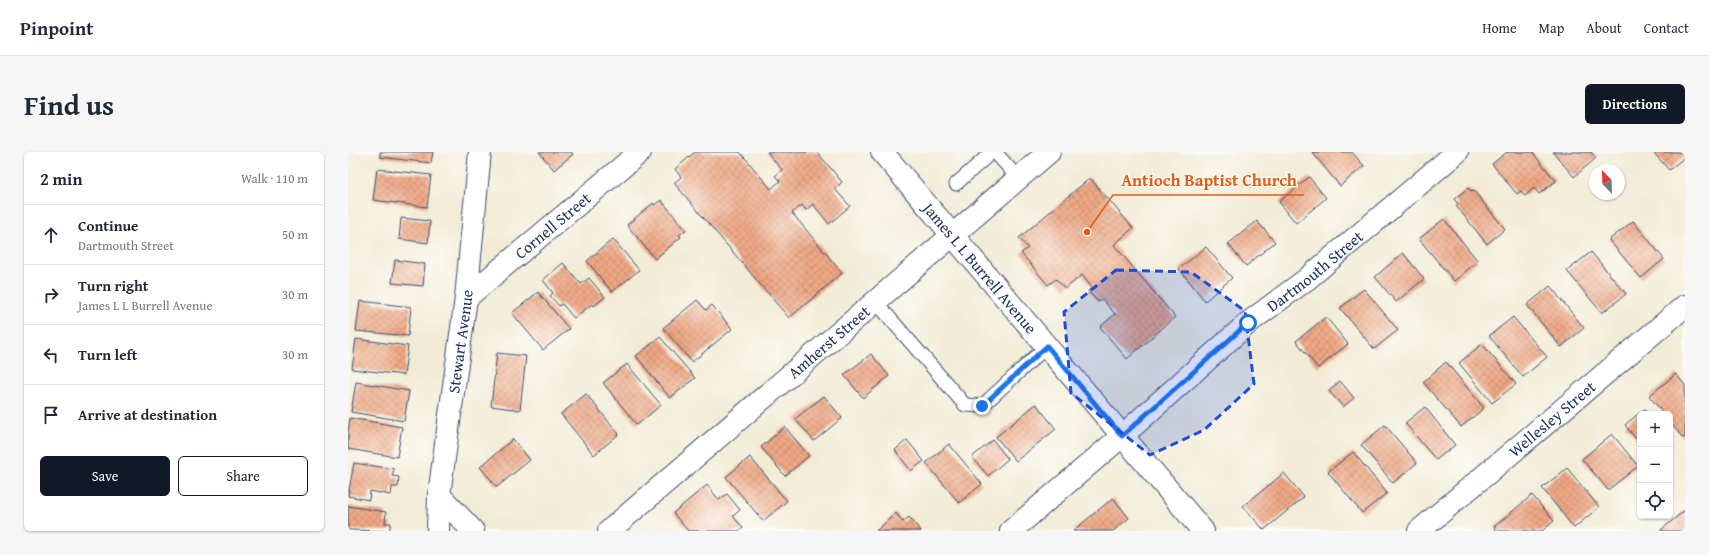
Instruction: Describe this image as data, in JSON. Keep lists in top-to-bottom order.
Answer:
{
  "streets": {
    "street": [
      "Cornell Street",
      "James L L Burrell Avenue",
      "Dartmouth Street",
      "Amherst Street",
      "Stewart Avenue",
      "Wellesley Street"
    ]
  },
  "crossings": [
    ["Cornell Street", "Stewart Avenue"],
    ["James L L Burrell Avenue", "Dartmouth Street"],
    ["James L L Burrell Avenue", "Amherst Street"]
  ],
  "places": ["Antioch Baptist Church"],
  "north": "top left",
  "page": {
    "header": "Pinpoint",
    "nav": [
      "Home",
      "Map",
      "About",
      "Contact"
    ],
    "title": "Find us",
    "buttons": [
      "Directions",
      ["Save", "Share"]
    ],
    "heading": ["2 min", "Walk · 110 m"],
    "list": [
      ["Continue", "Dartmouth Street", "50 m"],
      ["Turn right", "James L L Burrell Avenue", "30 m"],
      ["Turn left", "30 m"],
      "Arrive at destination"
    ],
    "map_buttons": ["+", "−"]
  }
}
